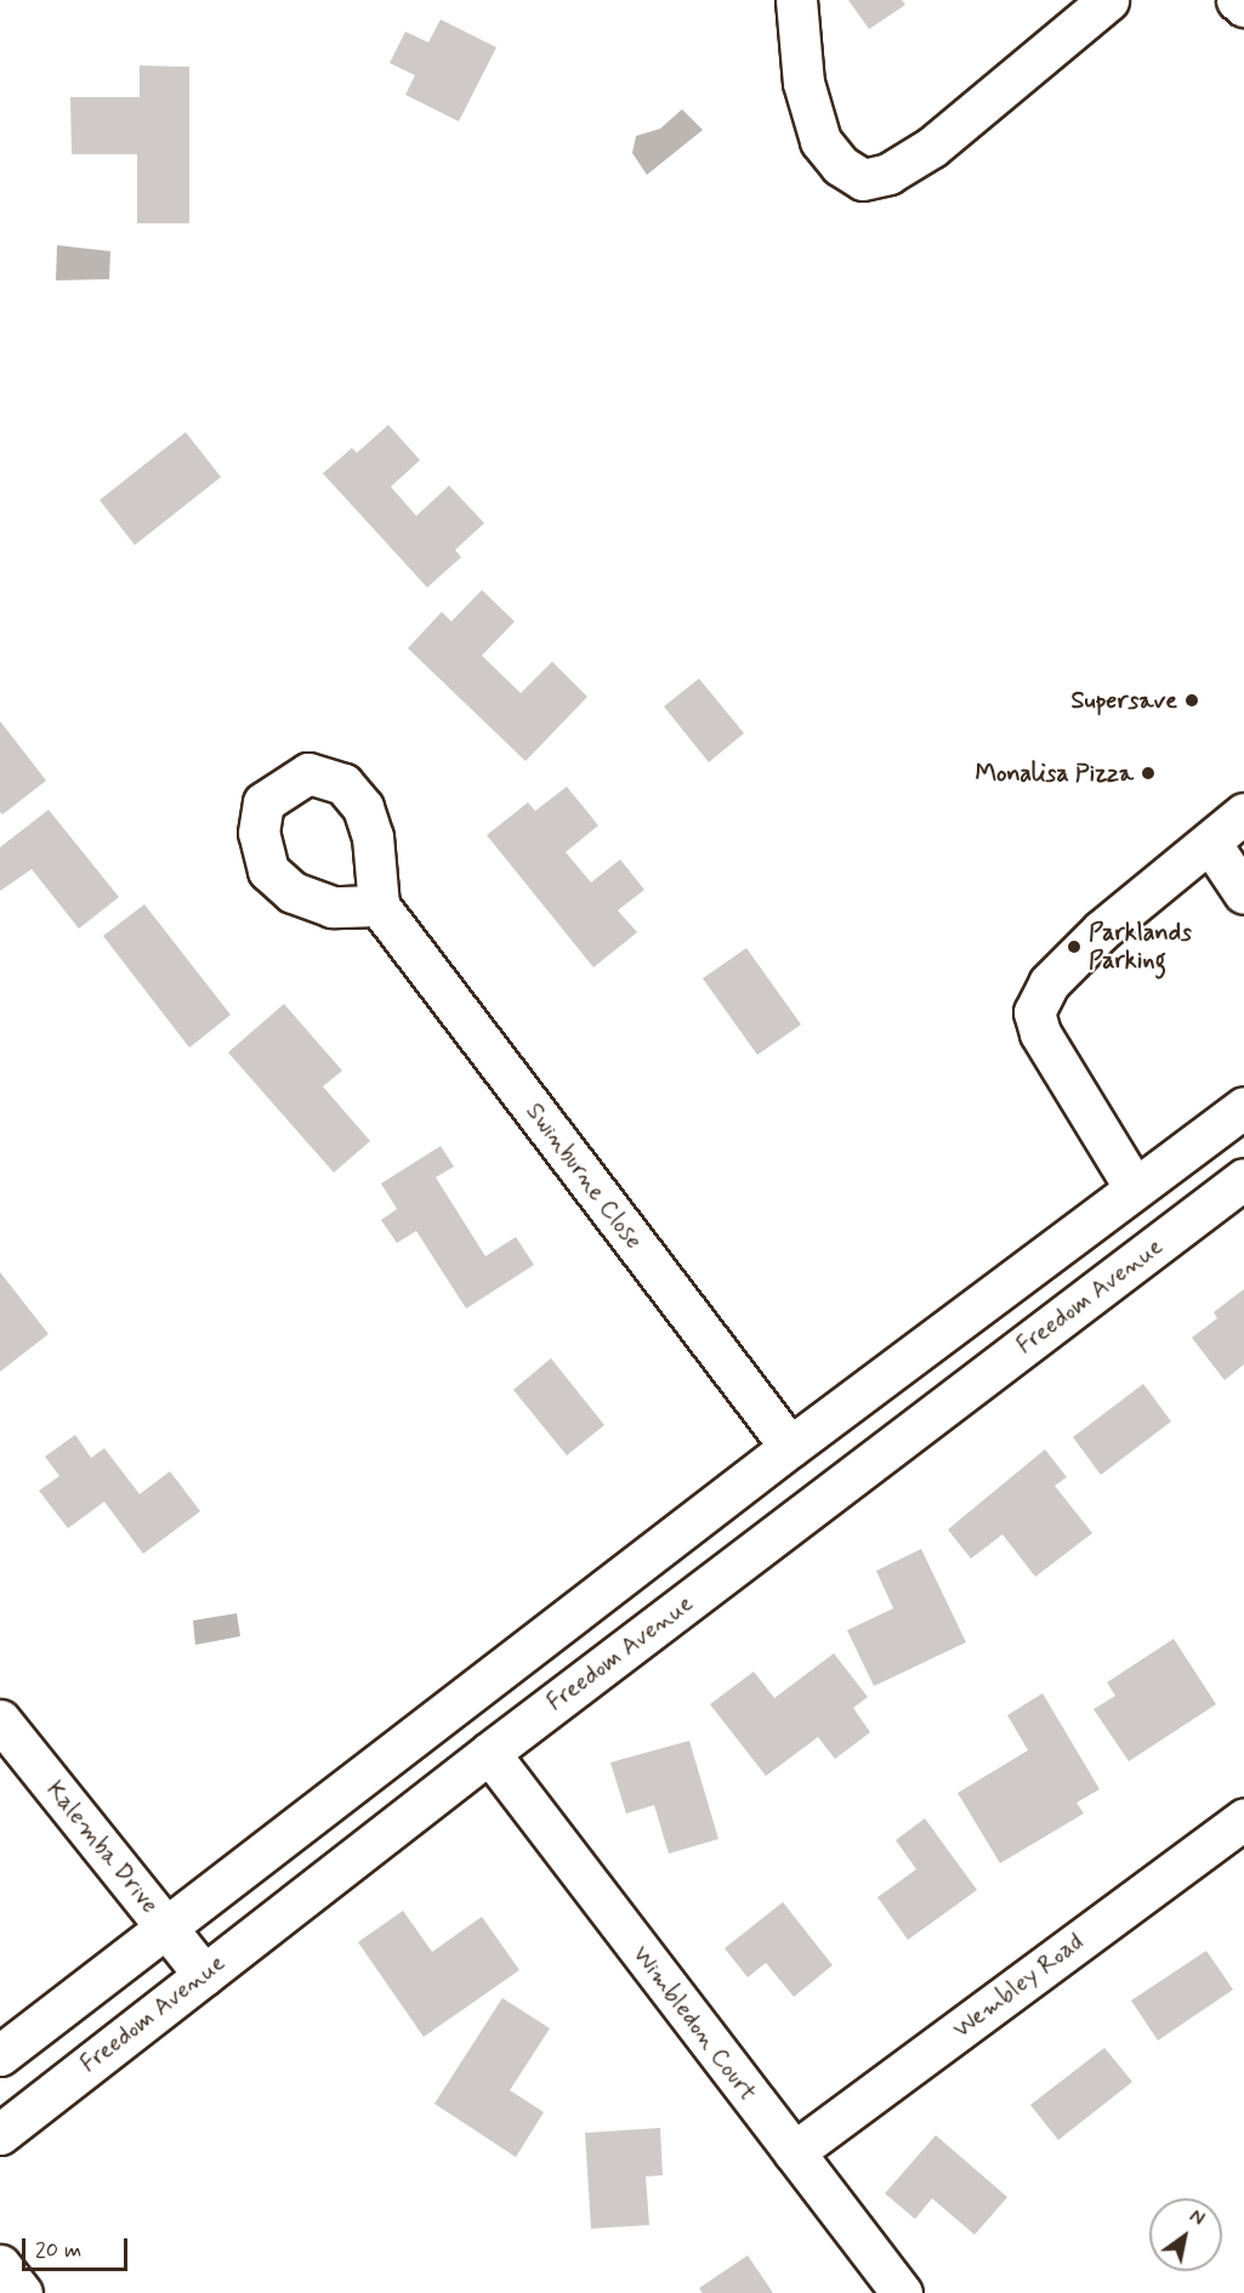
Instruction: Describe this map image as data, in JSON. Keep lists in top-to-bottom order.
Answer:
{
  "streets": {
    "main road": [
      "Swinburne Close",
      "Freedom Avenue",
      "Kalemba Drive",
      "Wembley Road",
      "Wimbledon Court"
    ]
  },
  "crossings": [
    ["Freedom Avenue", "Kalemba Drive"],
    ["Freedom Avenue", "Wimbledon Court"],
    ["Wembley Road", "Wimbledon Court"]
  ],
  "places": ["Supersave", "Monalisa Pizza", "Parklands Parking"],
  "scale_bar": "20 m",
  "north": "top right"
}
